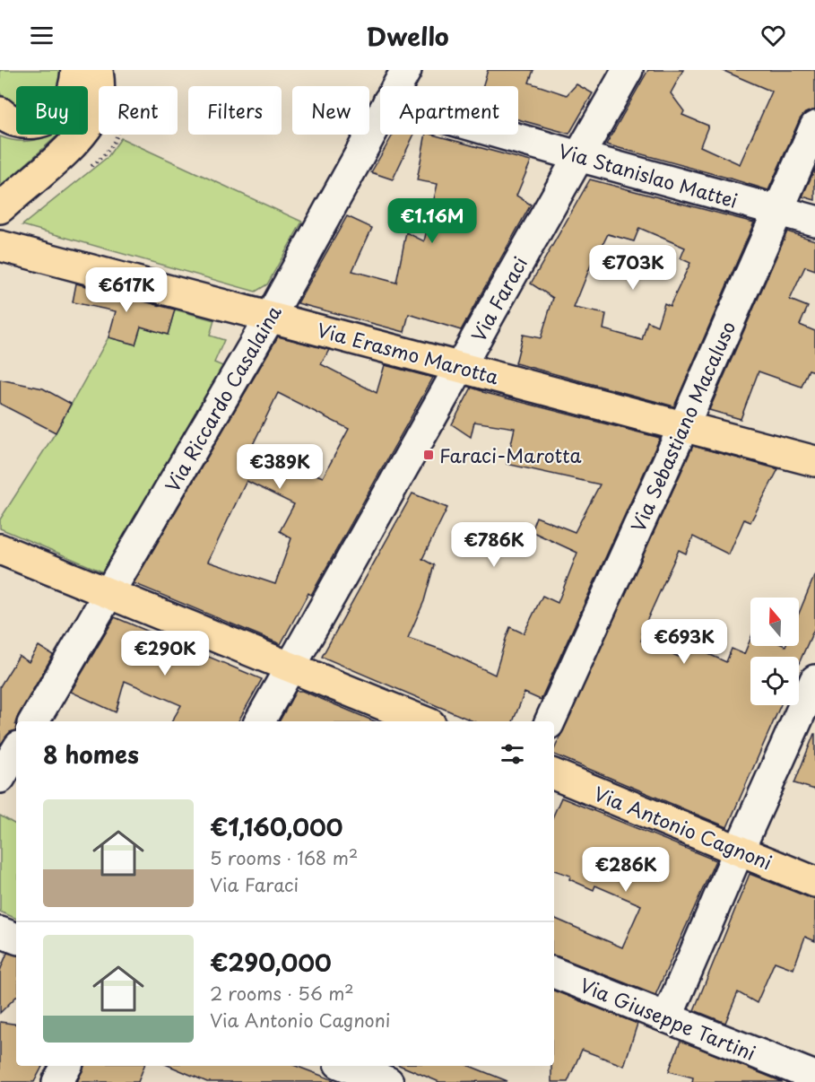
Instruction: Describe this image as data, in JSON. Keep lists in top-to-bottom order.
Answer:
{
  "streets": {
    "main road": ["Via Erasmo Marotta", "Via Antonio Cagnoni"],
    "street": [
      "Via Stanislao Mattei",
      "Via Faraci",
      "Via Riccardo Casalaina",
      "Via Sebastiano Macaluso",
      "Via Giuseppe Tartini"
    ]
  },
  "crossings": [
    ["Via Stanislao Mattei", "Via Faraci"],
    ["Via Stanislao Mattei", "Via Sebastiano Macaluso"],
    ["Via Faraci", "Via Erasmo Marotta"],
    ["Via Erasmo Marotta", "Via Riccardo Casalaina"],
    ["Via Erasmo Marotta", "Via Sebastiano Macaluso"]
  ],
  "places": {
    "transit": ["Faraci-Marotta"]
  },
  "north": "top",
  "page": {
    "header": "Dwello",
    "chip": [
      "Buy",
      "Rent",
      "Filters",
      "New",
      "Apartment"
    ],
    "price": [
      "€1.16M",
      "€703K",
      "€617K",
      "€389K",
      "€786K",
      "€693K",
      "€290K",
      "€286K"
    ],
    "heading": "8 homes",
    "list": [
      {
        "name": "€1,160,000",
        "note": "5 rooms · 168 m² · Via Faraci"
      },
      {
        "name": "€290,000",
        "note": "2 rooms · 56 m² · Via Antonio Cagnoni"
      }
    ]
  }
}
